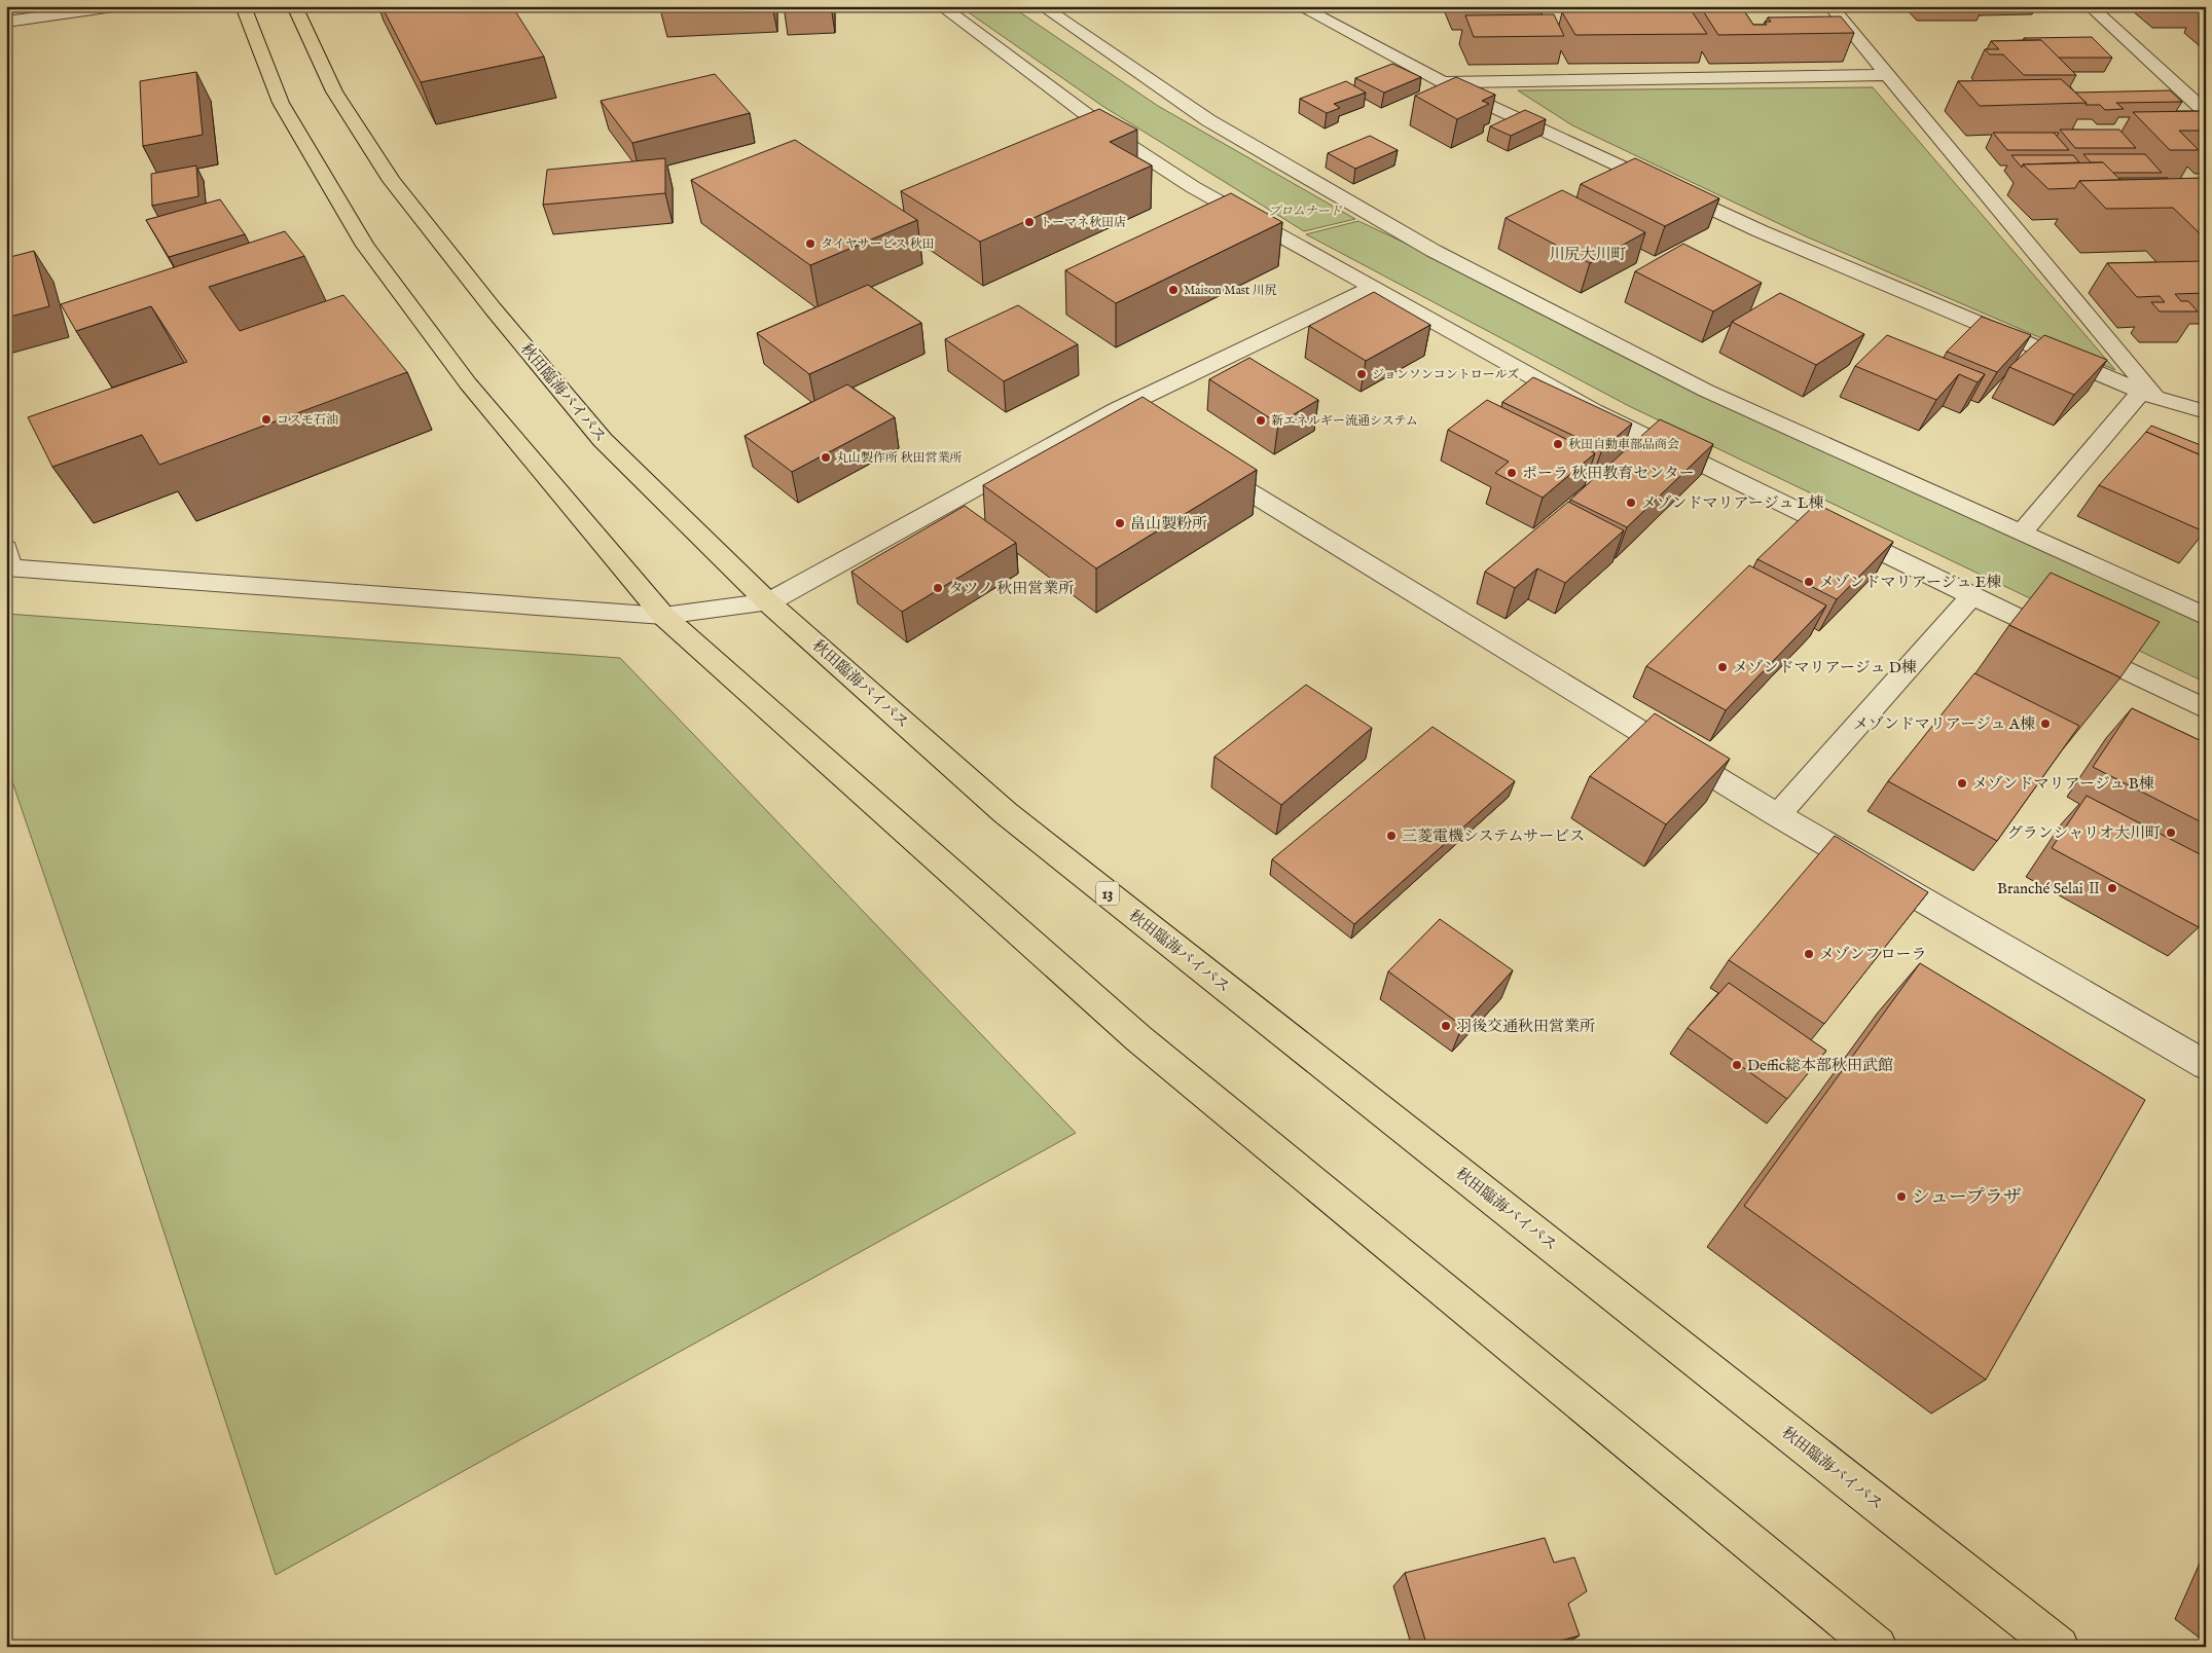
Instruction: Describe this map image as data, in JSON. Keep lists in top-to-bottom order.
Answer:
{
  "streets": {
    "highway": ["秋田臨海バイパス", "13"]
  },
  "districts": ["川尻大川町"],
  "parks": ["プロムナード"],
  "places": [
    "トーマネ秋田店",
    "タイヤサービス 秋田",
    "Maison Mast 川尻",
    "ジョンソンコントロールズ",
    "コスモ石油",
    "新エネルギー流通システム",
    "秋田自動車部品商会",
    "丸山製作所 秋田営業所",
    "ポーラ 秋田教育センター",
    "メゾンドマリアージュ L棟",
    "畠山製粉所",
    "メゾンドマリアージュ E棟",
    "タツノ 秋田営業所",
    "メゾンドマリアージュ D棟",
    "メゾンドマリアージュ A棟",
    "メゾンドマリアージュ B棟",
    "グランシャリオ大川町",
    "三菱電機システムサービス",
    "Branché Selai Ⅱ",
    "メゾンフローラ",
    "羽後交通秋田営業所",
    "Deffic総本部秋田武館",
    "シュープラザ"
  ]
}
